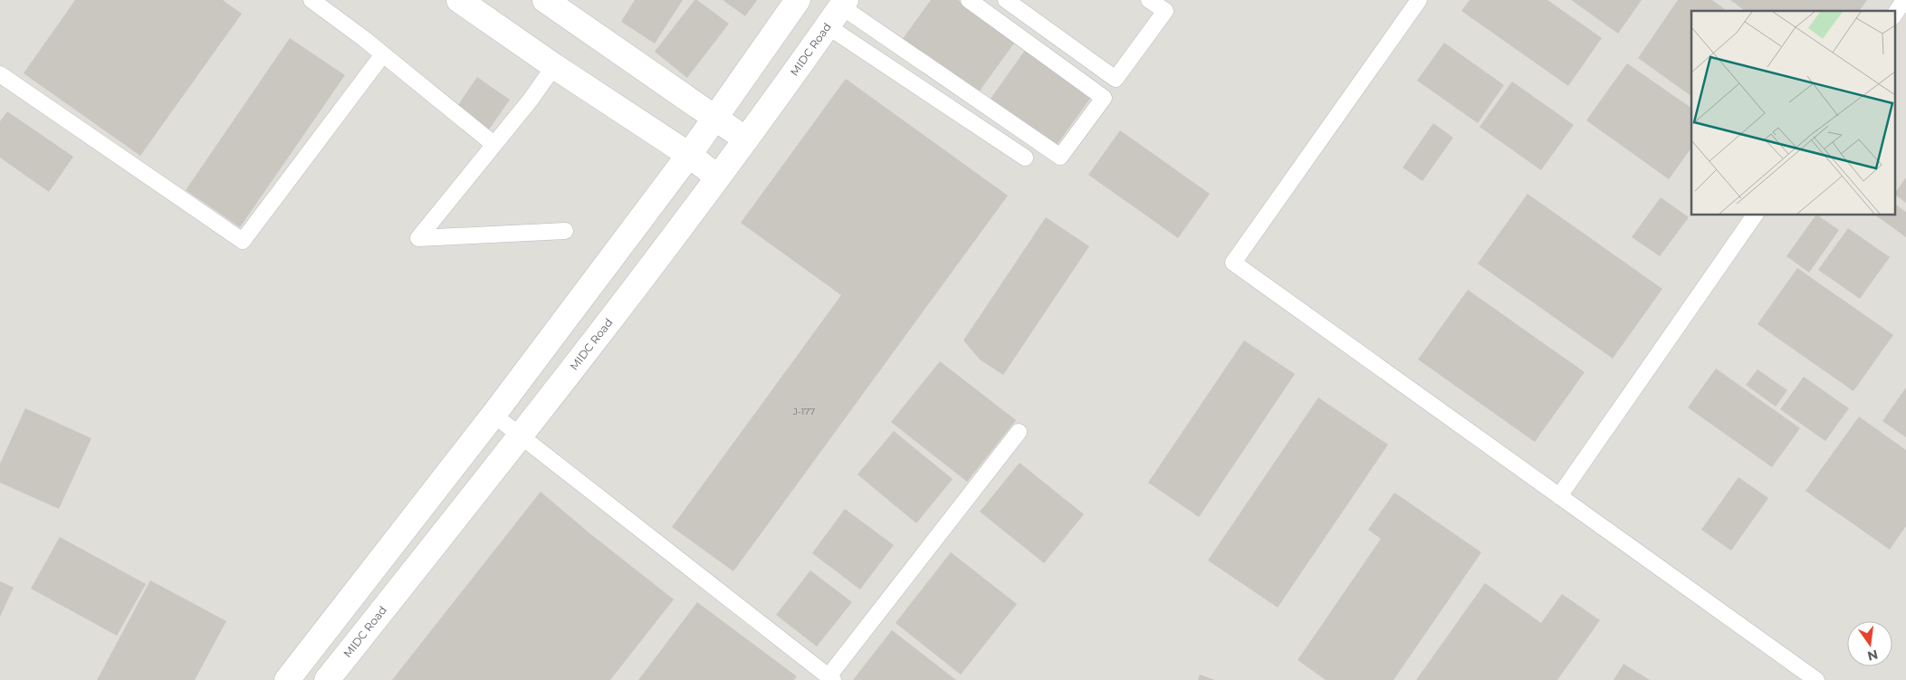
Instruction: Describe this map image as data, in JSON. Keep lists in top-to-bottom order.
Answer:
{
  "streets": {
    "main road": ["MIDC Road"]
  },
  "house_numbers": ["J-177"],
  "north": "bottom"
}
